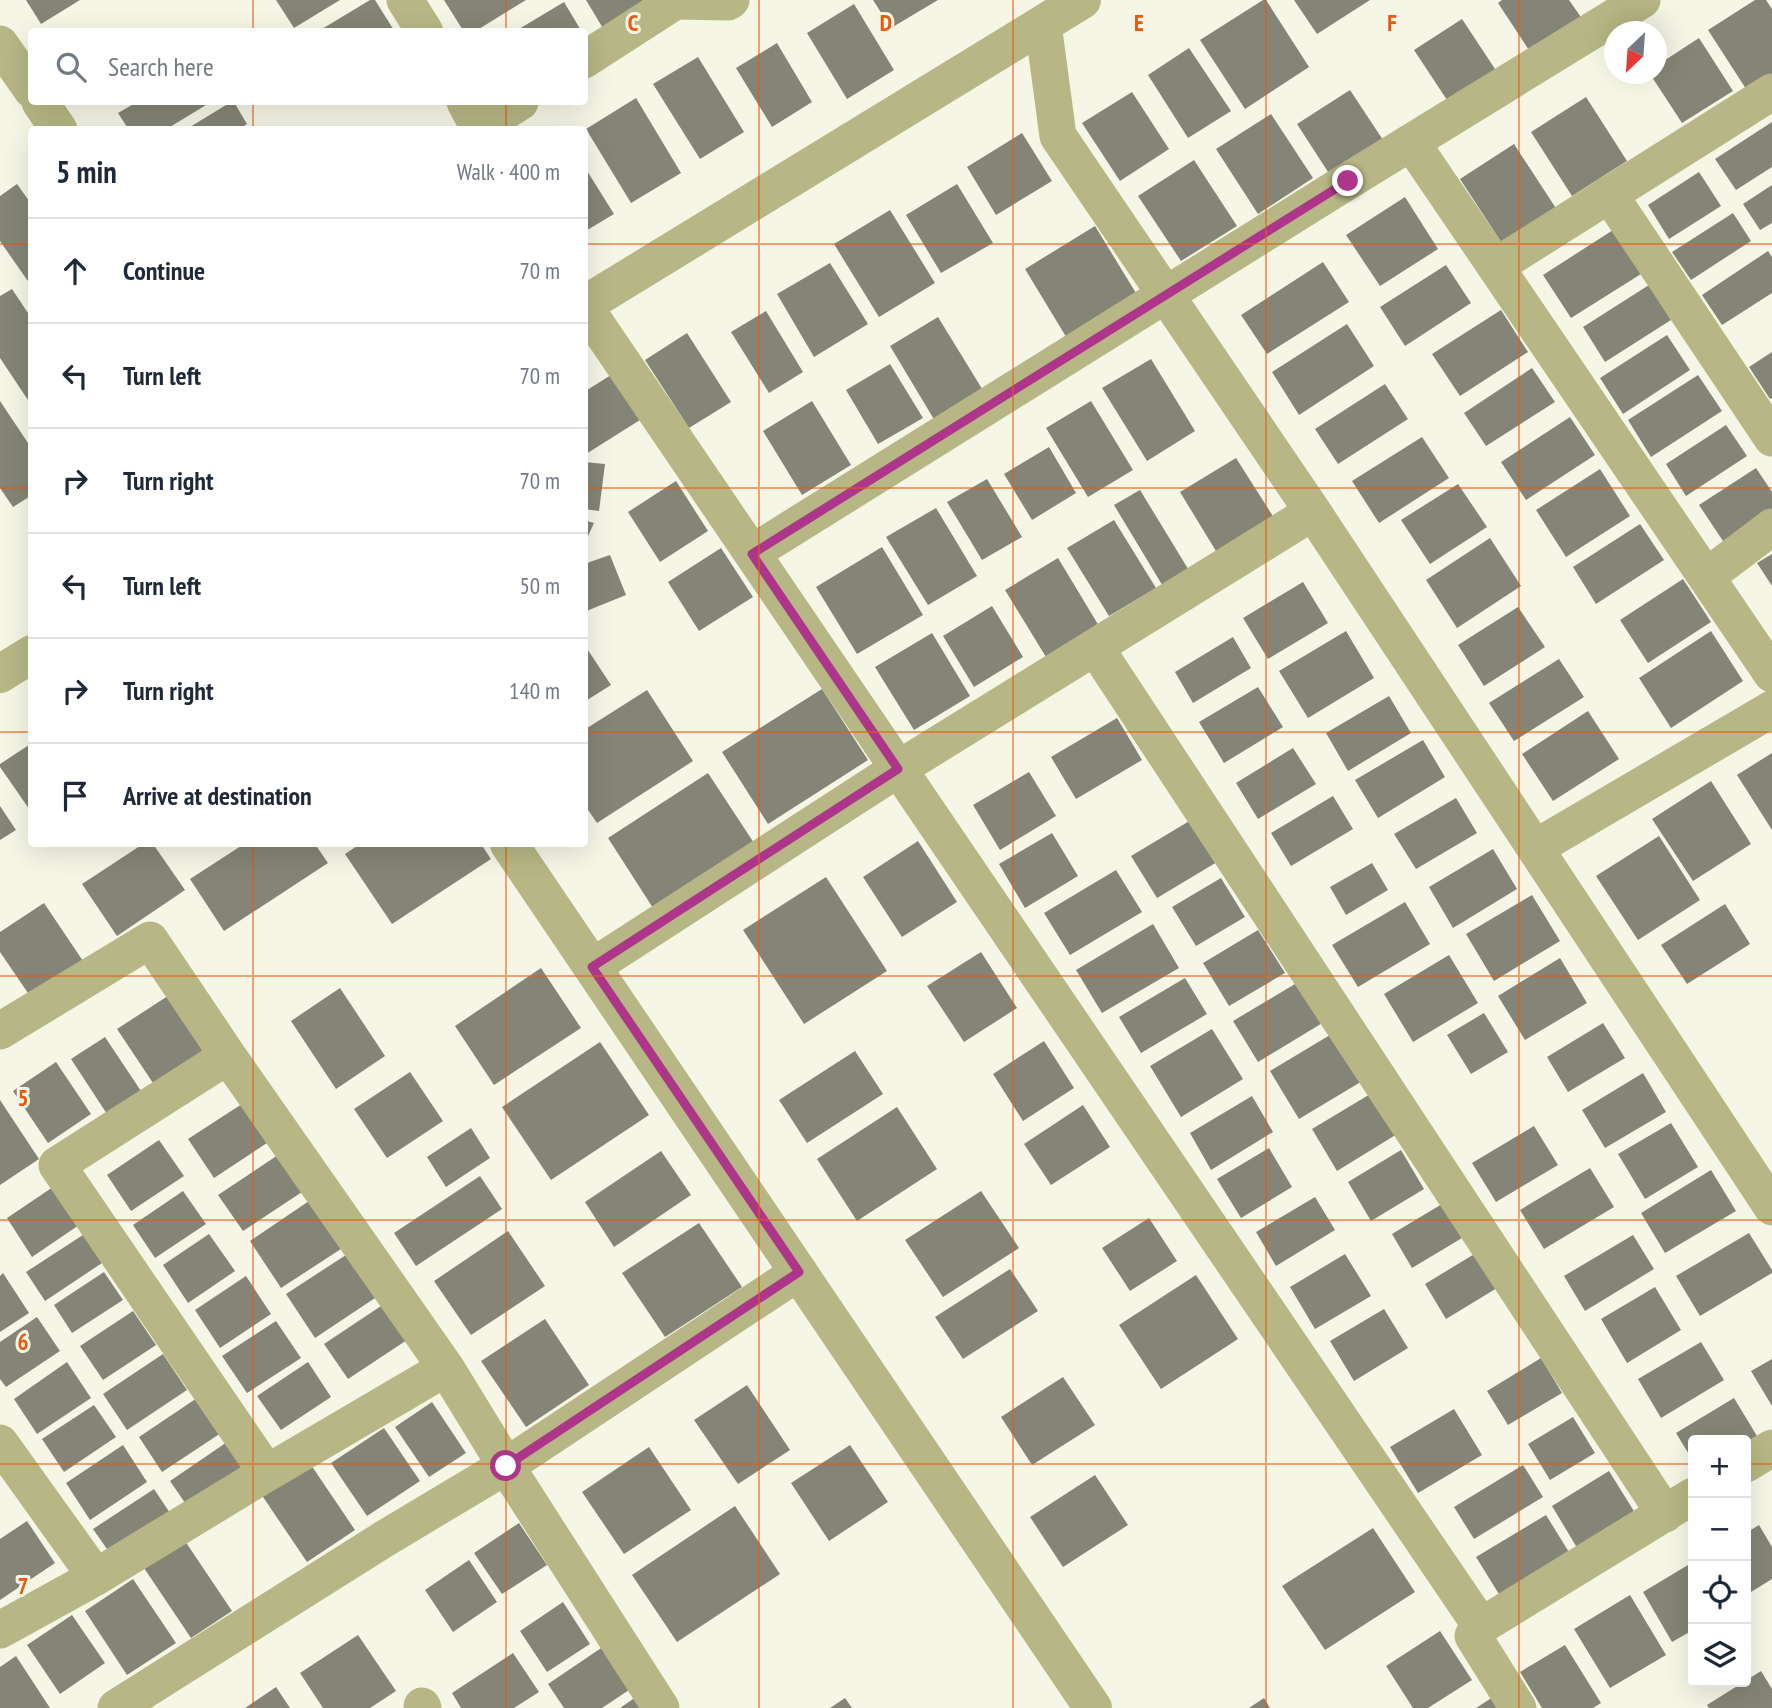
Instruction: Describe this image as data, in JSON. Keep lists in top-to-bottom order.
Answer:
{
  "north": "bottom left",
  "page": {
    "search": "Search here",
    "heading": ["5 min", "Walk · 400 m"],
    "list": [
      ["Continue", "70 m"],
      ["Turn left", "70 m"],
      ["Turn right", "70 m"],
      ["Turn left", "50 m"],
      ["Turn right", "140 m"],
      "Arrive at destination"
    ],
    "map_buttons": ["+", "−"]
  },
  "grid": {
    "columns": [
      "C",
      "D",
      "E",
      "F"
    ],
    "rows": ["5", "6", "7"]
  }
}
